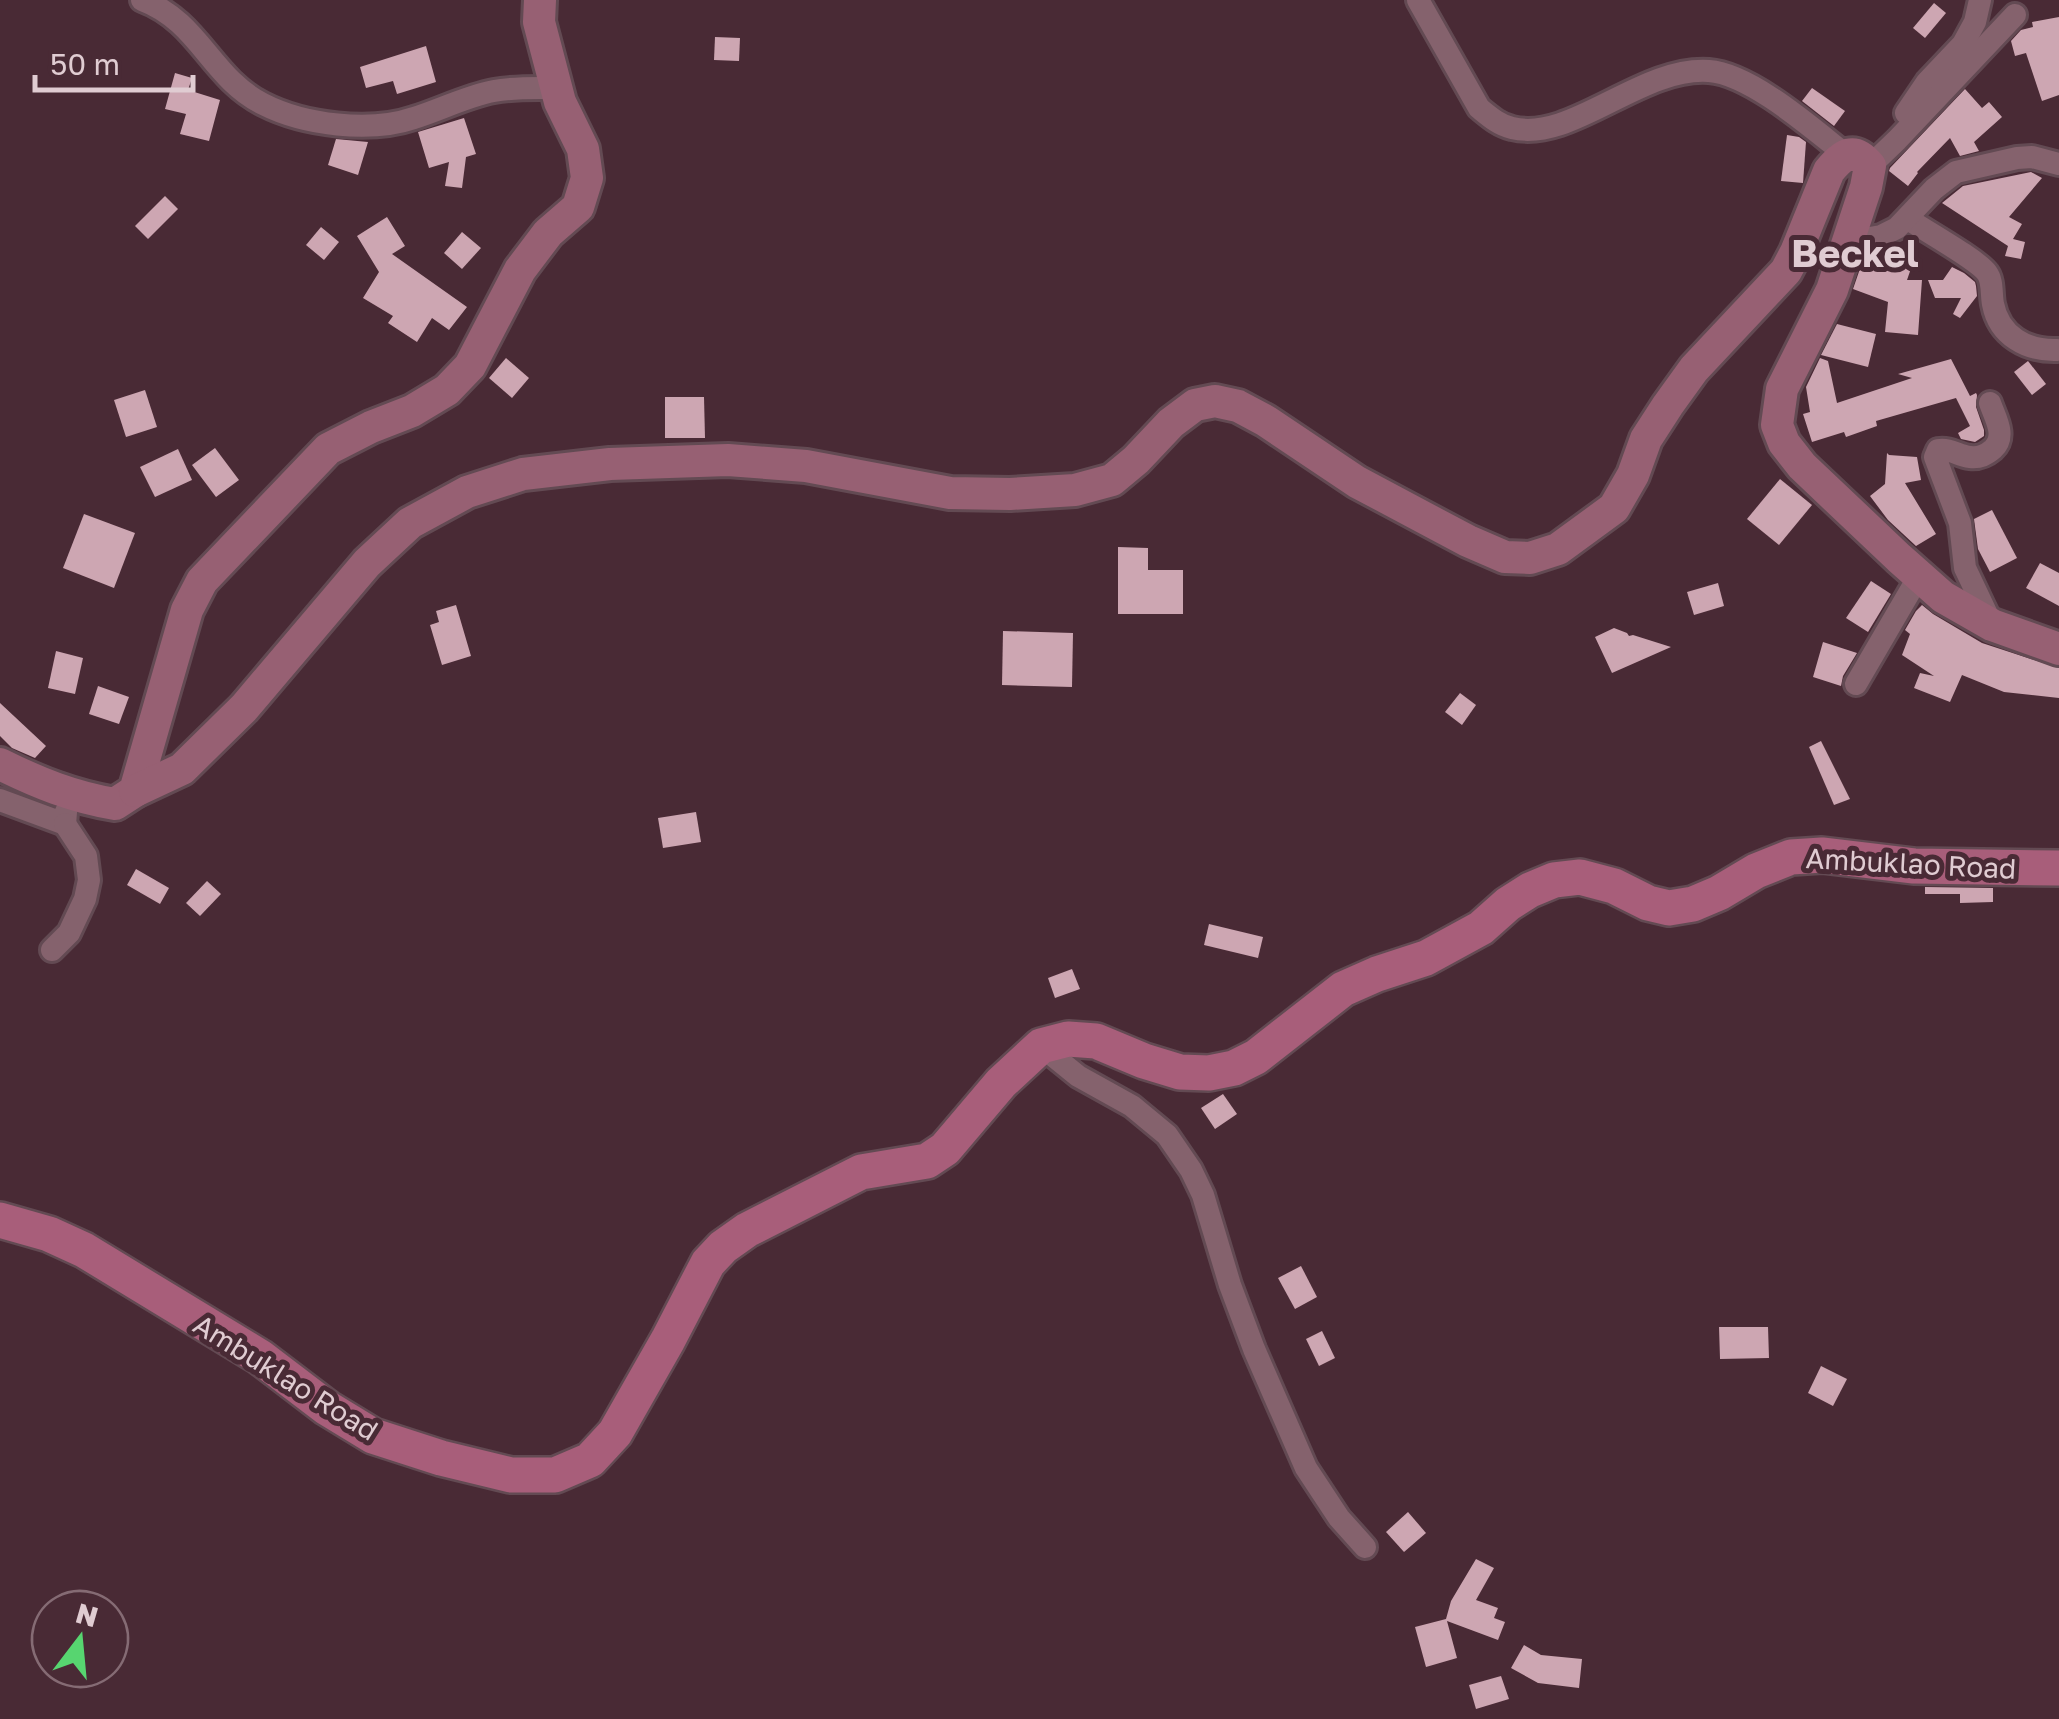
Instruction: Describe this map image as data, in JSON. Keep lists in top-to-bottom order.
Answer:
{
  "streets": {
    "main road": ["Ambuklao Road"]
  },
  "districts": ["Beckel"],
  "scale_bar": "50 m",
  "north": "top"
}
